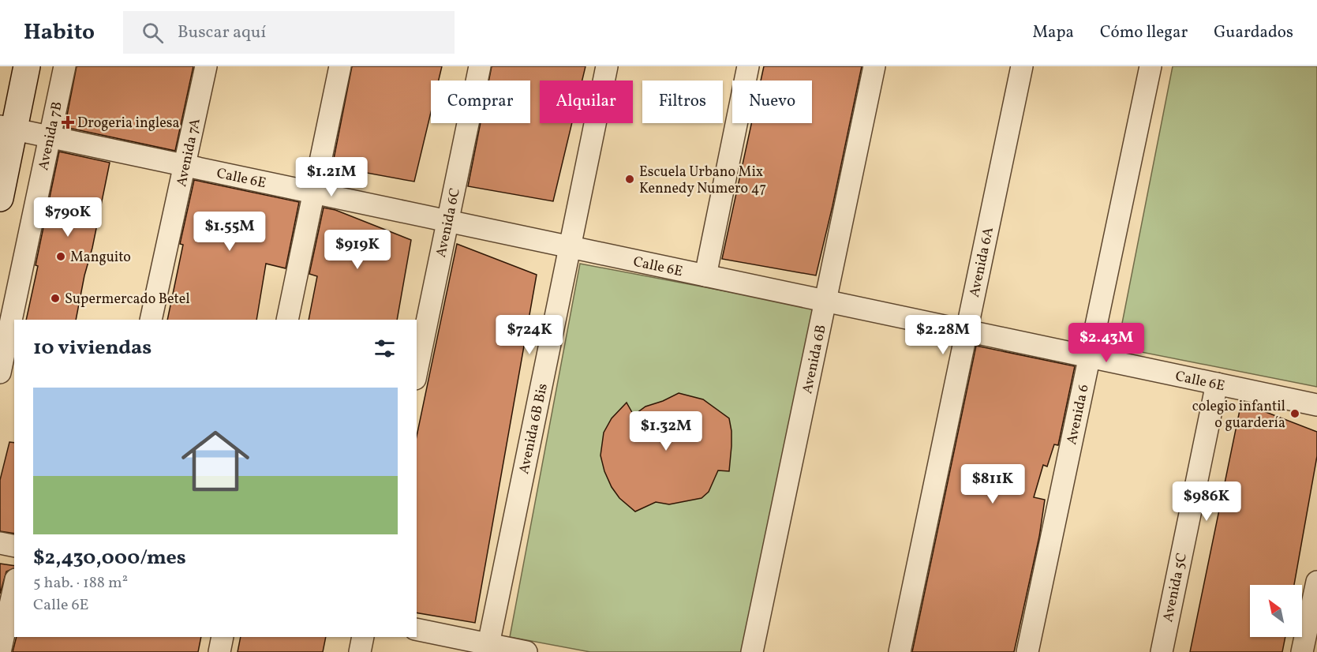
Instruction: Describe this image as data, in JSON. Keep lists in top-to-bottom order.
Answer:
{
  "streets": {
    "street": [
      "Avenida 7B",
      "Avenida 7A",
      "Calle 6E",
      "Avenida 6C",
      "Avenida 6A",
      "Avenida 6B",
      "Avenida 6",
      "Avenida 6B Bis",
      "Avenida 5C"
    ]
  },
  "crossings": [
    ["Avenida 7B", "Calle 6E"],
    ["Avenida 7A", "Calle 6E"],
    ["Calle 6E", "Avenida 6C"],
    ["Calle 6E", "Avenida 6A"],
    ["Calle 6E", "Avenida 6B"],
    ["Calle 6E", "Avenida 6"],
    ["Calle 6E", "Avenida 6B Bis"],
    ["Calle 6E", "Avenida 5C"]
  ],
  "places": {
    "health": ["Drogeria inglesa"],
    "other": [
      "Escuela Urbano Mix Kennedy Numero 47",
      "Manguito",
      "Supermercado Betel",
      "colegio infantil o guardería"
    ]
  },
  "north": "top left",
  "page": {
    "header": "Habito",
    "search": "Buscar aquí",
    "nav": ["Mapa", "Cómo llegar", "Guardados"],
    "chip": [
      "Comprar",
      "Alquilar",
      "Filtros",
      "Nuevo"
    ],
    "price": [
      "$1.21M",
      "$790K",
      "$1.55M",
      "$919K",
      "$724K",
      "$2.28M",
      "$2.43M",
      "$1.32M",
      "$811K",
      "$986K"
    ],
    "heading": "10 viviendas",
    "list": [
      {
        "name": "$2,430,000/mes",
        "note": "5 hab. · 188 m² · Calle 6E"
      }
    ]
  }
}
